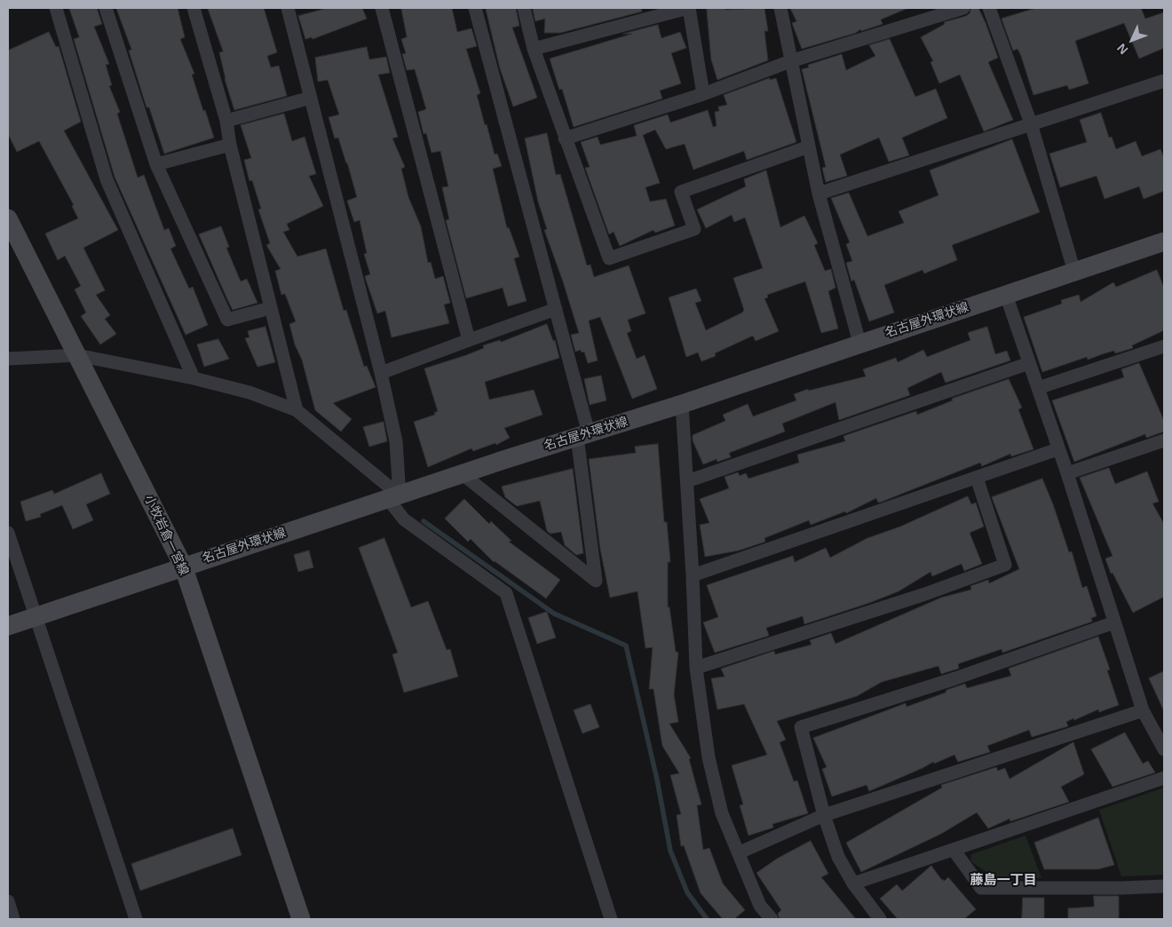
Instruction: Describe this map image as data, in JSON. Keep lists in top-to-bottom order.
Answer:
{
  "streets": {
    "main road": ["名古屋外環状線", "小牧岩倉一宮線"]
  },
  "crossings": [
    ["名古屋外環状線", "小牧岩倉一宮線"]
  ],
  "districts": ["藤島一丁目"],
  "north": "bottom left"
}
